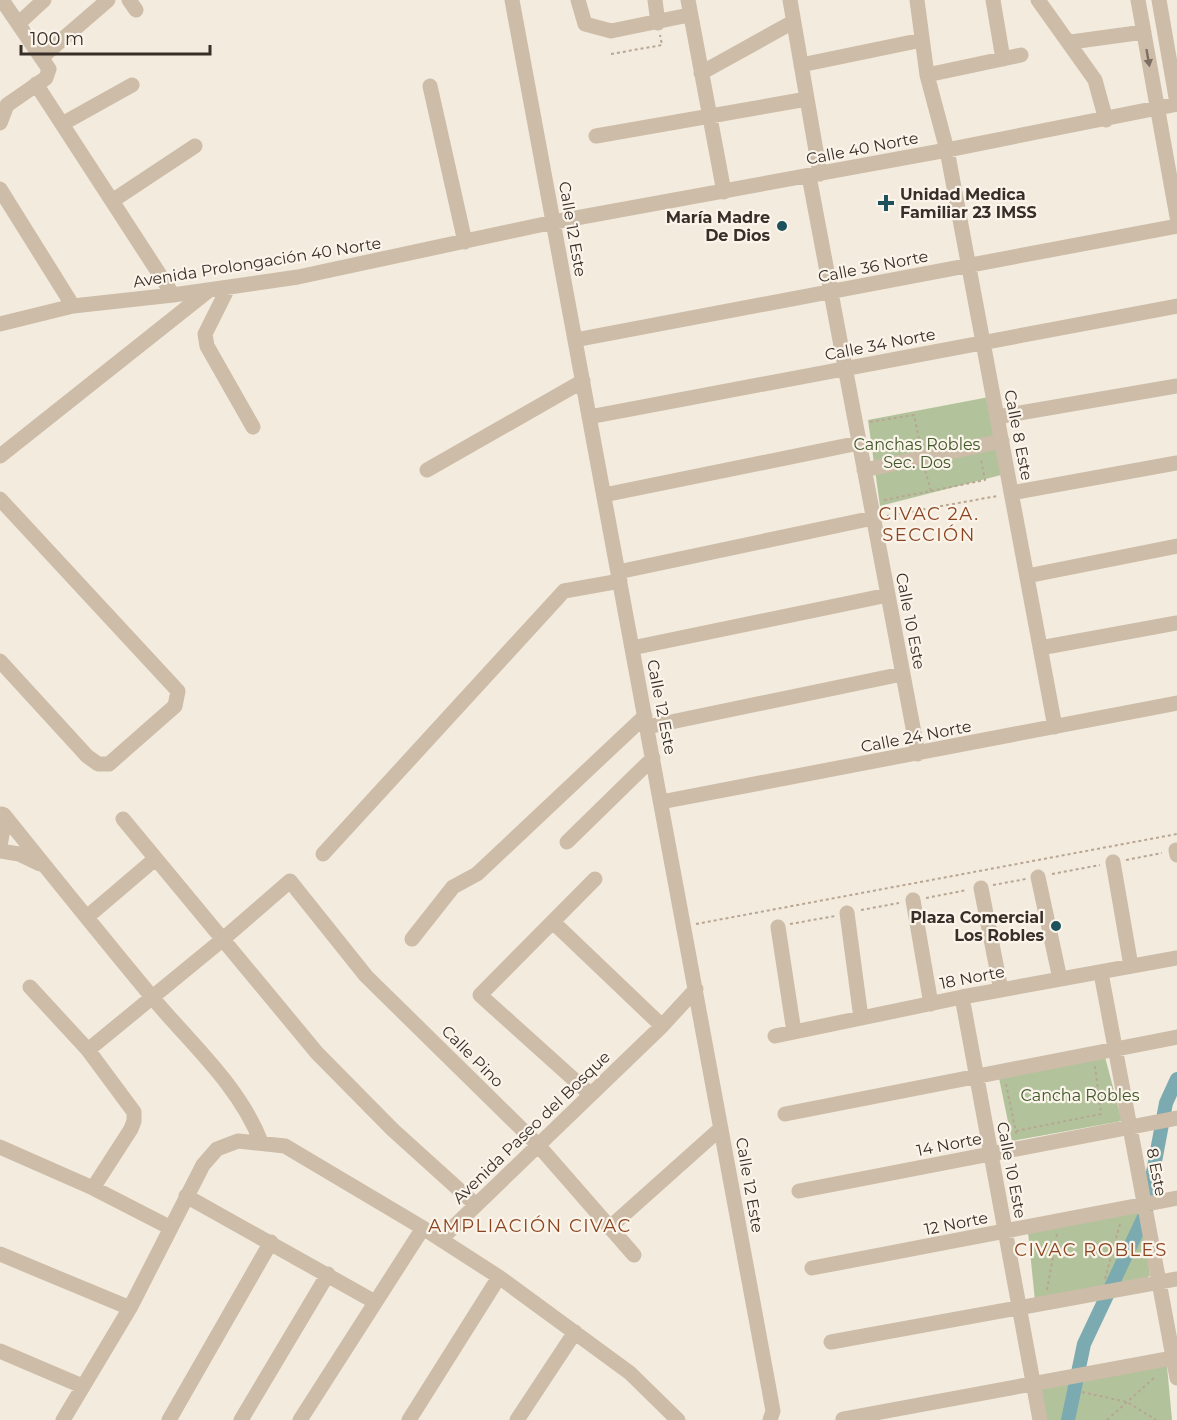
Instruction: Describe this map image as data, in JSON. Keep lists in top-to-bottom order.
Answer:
{
  "streets": {
    "street": [
      "Calle 40 Norte",
      "Calle 12 Este",
      "Avenida Prolongación 40 Norte",
      "Calle 36 Norte",
      "Calle 34 Norte",
      "Calle 8 Este",
      "Calle 10 Este",
      "Calle 24 Norte",
      "18 Norte",
      "Calle Pino",
      "Avenida Paseo del Bosque",
      "14 Norte",
      "8 Este",
      "12 Norte"
    ]
  },
  "crossings": [
    ["Calle 40 Norte", "Calle 12 Este"],
    ["Calle 40 Norte", "Avenida Prolongación 40 Norte"],
    ["Calle 40 Norte", "Calle 8 Este"],
    ["Calle 40 Norte", "Calle 10 Este"],
    ["Calle 12 Este", "Avenida Prolongación 40 Norte"],
    ["Calle 12 Este", "Calle 36 Norte"],
    ["Calle 12 Este", "Calle 34 Norte"],
    ["Calle 12 Este", "Calle 24 Norte"],
    ["Calle 12 Este", "Avenida Paseo del Bosque"],
    ["Calle 36 Norte", "Calle 8 Este"],
    ["Calle 36 Norte", "Calle 10 Este"],
    ["Calle 34 Norte", "Calle 8 Este"],
    ["Calle 34 Norte", "Calle 10 Este"],
    ["Calle 8 Este", "Calle 24 Norte"],
    ["Calle 10 Este", "Calle 24 Norte"],
    ["Calle 10 Este", "18 Norte"],
    ["Calle 10 Este", "14 Norte"],
    ["Calle 10 Este", "12 Norte"],
    ["18 Norte", "8 Este"],
    ["Calle Pino", "Avenida Paseo del Bosque"],
    ["14 Norte", "8 Este"],
    ["8 Este", "12 Norte"]
  ],
  "districts": ["CIVAC 2A. SECCIÓN", "AMPLIACIÓN CIVAC", "CIVAC ROBLES"],
  "parks": ["Canchas Robles Sec. Dos", "Cancha Robles"],
  "places": {
    "health": ["Unidad Medica Familiar 23 IMSS"],
    "other": ["María Madre De Dios", "Plaza Comercial Los Robles"]
  },
  "scale_bar": "100 m"
}
